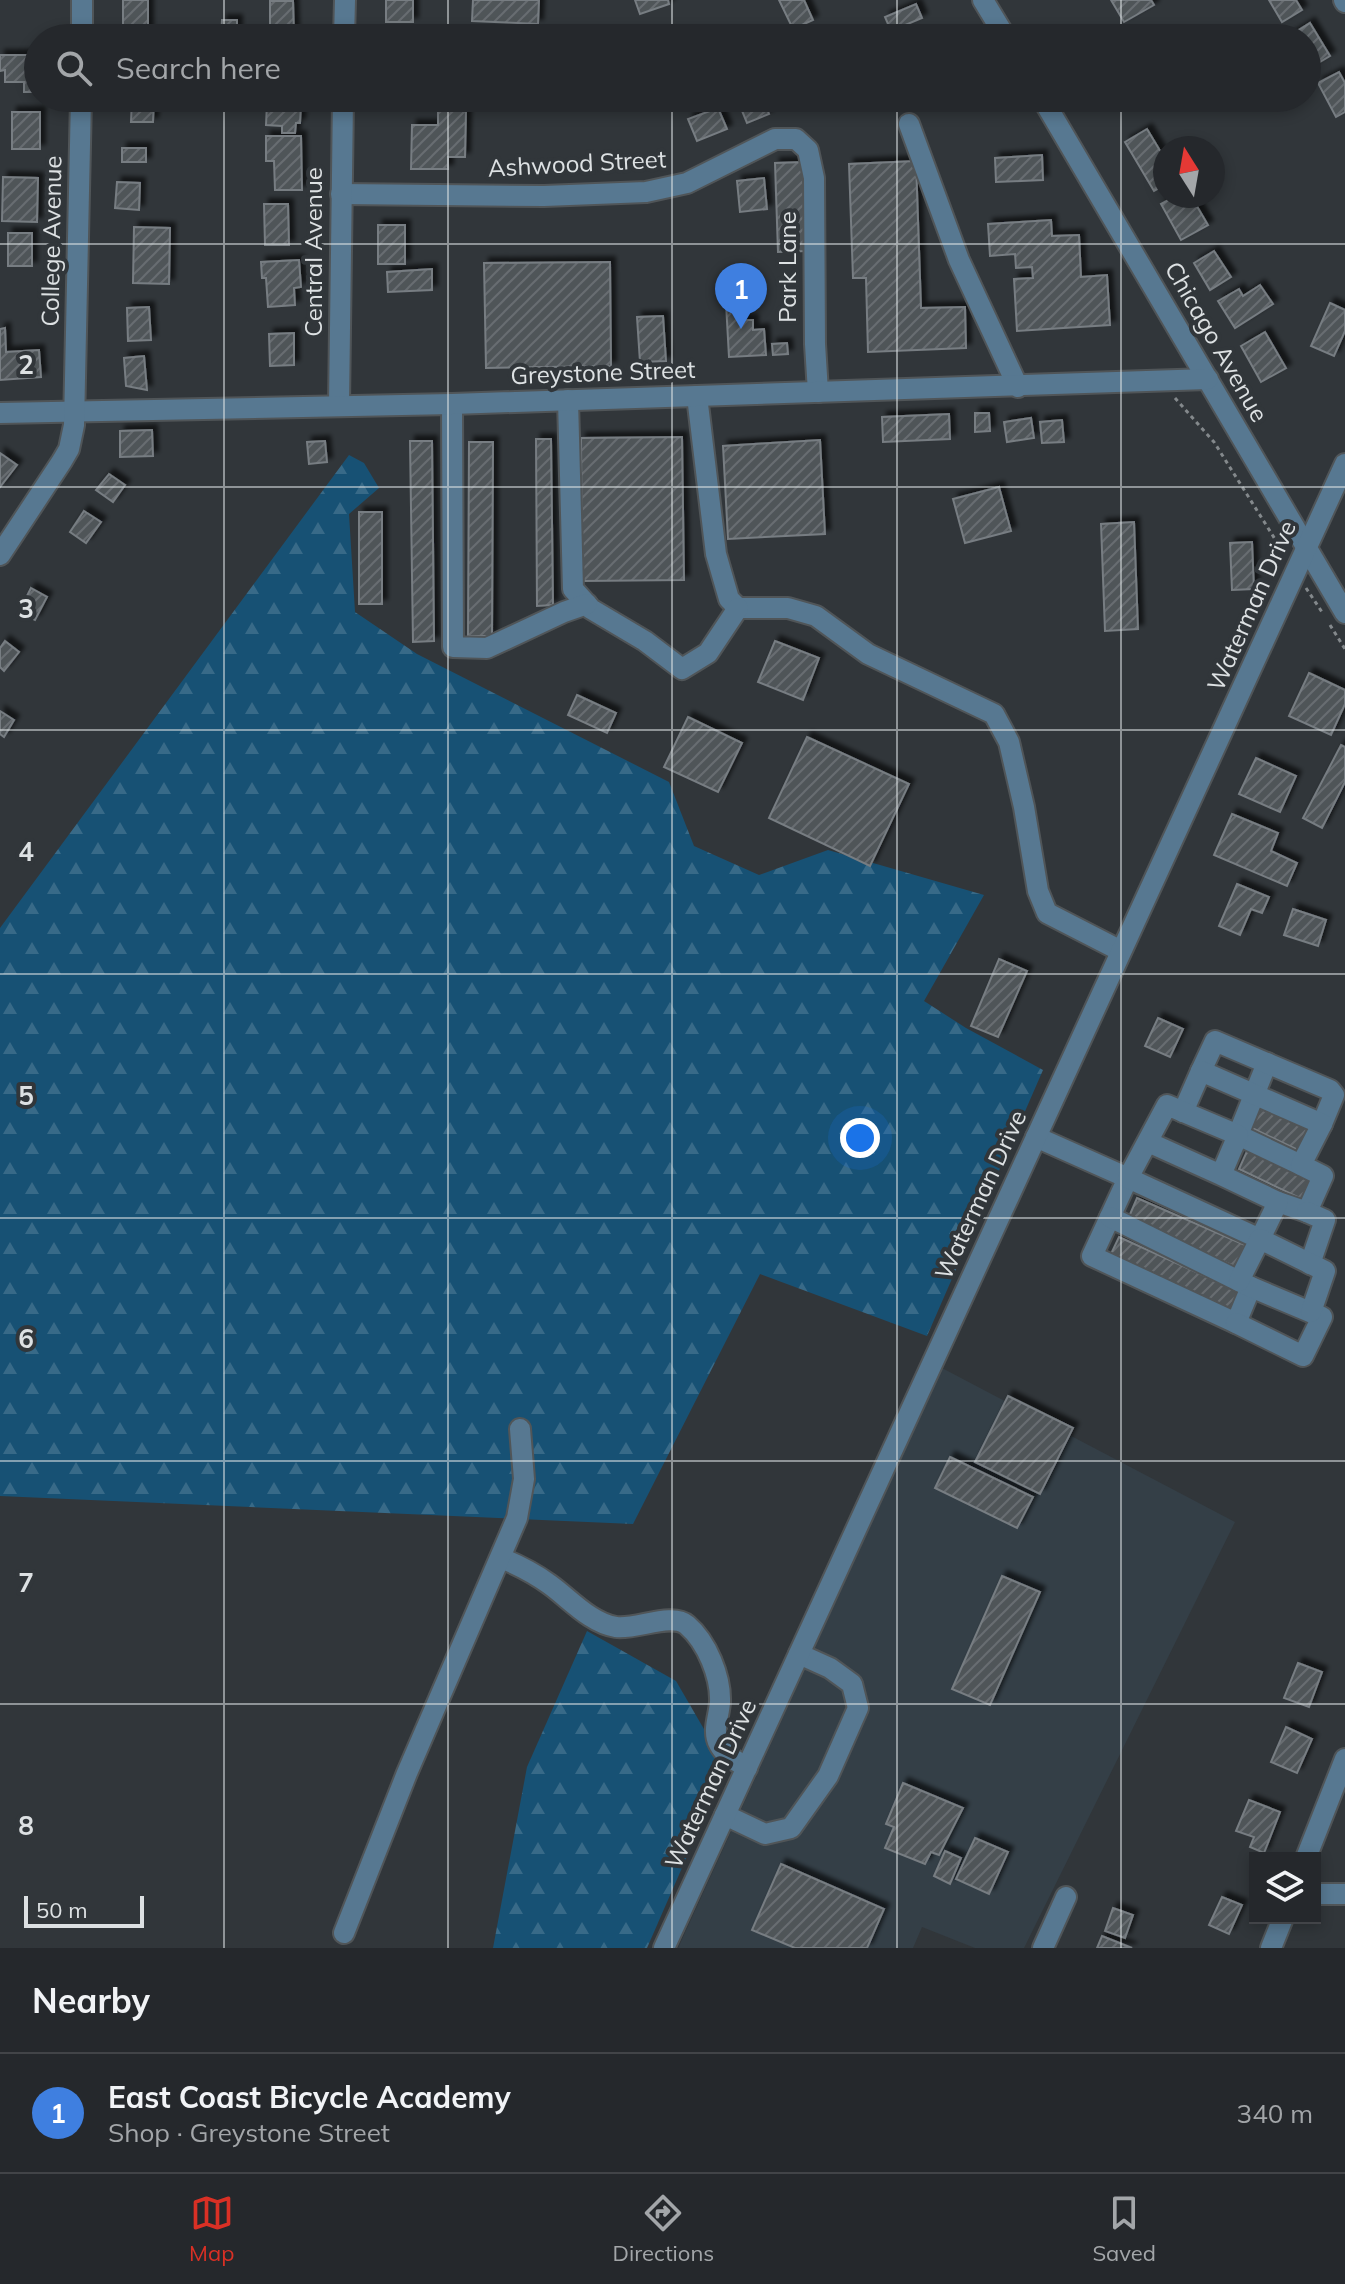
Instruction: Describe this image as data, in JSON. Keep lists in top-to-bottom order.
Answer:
{
  "streets": {
    "street": [
      "Ashwood Street",
      "College Avenue",
      "Central Avenue",
      "Park Lane",
      "Chicago Avenue",
      "Greystone Street",
      "Waterman Drive"
    ]
  },
  "crossings": [
    ["Ashwood Street", "Central Avenue"],
    ["Ashwood Street", "Park Lane"],
    ["College Avenue", "Greystone Street"],
    ["Central Avenue", "Greystone Street"],
    ["Park Lane", "Greystone Street"],
    ["Chicago Avenue", "Greystone Street"],
    ["Chicago Avenue", "Waterman Drive"]
  ],
  "scale_bar": "50 m",
  "north": "top",
  "page": {
    "search": "Search here",
    "pins": "1",
    "scale": "50 m",
    "heading": "Nearby",
    "list": [
      {
        "mark": "1",
        "name": "East Coast Bicycle Academy",
        "note": "Shop · Greystone Street",
        "value": "340 m"
      }
    ],
    "nav": ["Map", "Directions", "Saved"]
  },
  "grid": {
    "rows": [
      "2",
      "3",
      "4",
      "5",
      "6",
      "7",
      "8"
    ]
  }
}
